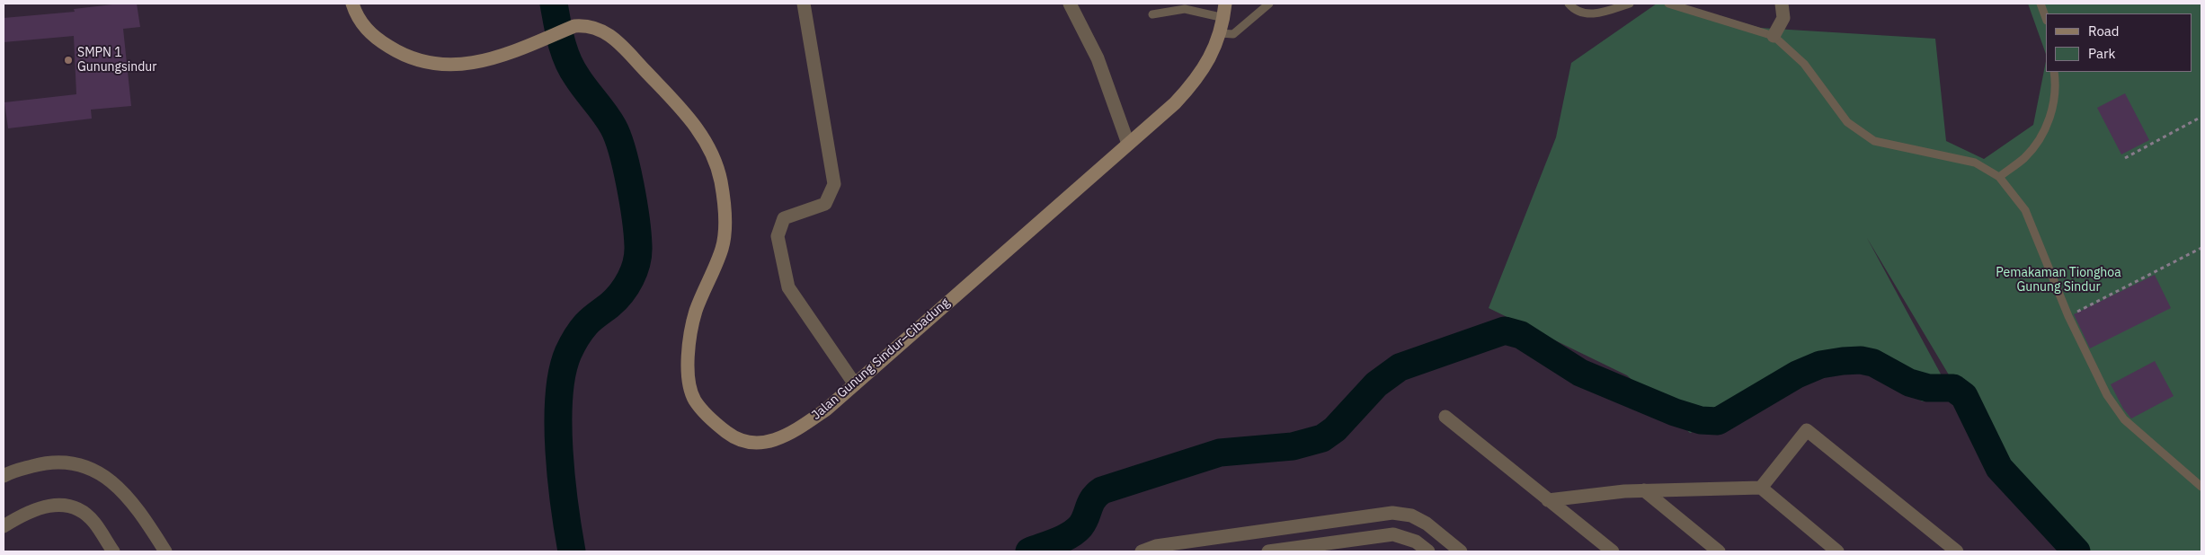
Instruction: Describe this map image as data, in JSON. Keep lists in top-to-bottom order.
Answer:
{
  "streets": {
    "street": ["Jalan Gunung Sindur–Cibadung"]
  },
  "parks": ["Pemakaman Tionghoa Gunung Sindur"],
  "places": ["SMPN 1 Gunungsindur"],
  "legend": ["Road", "Park"]
}
